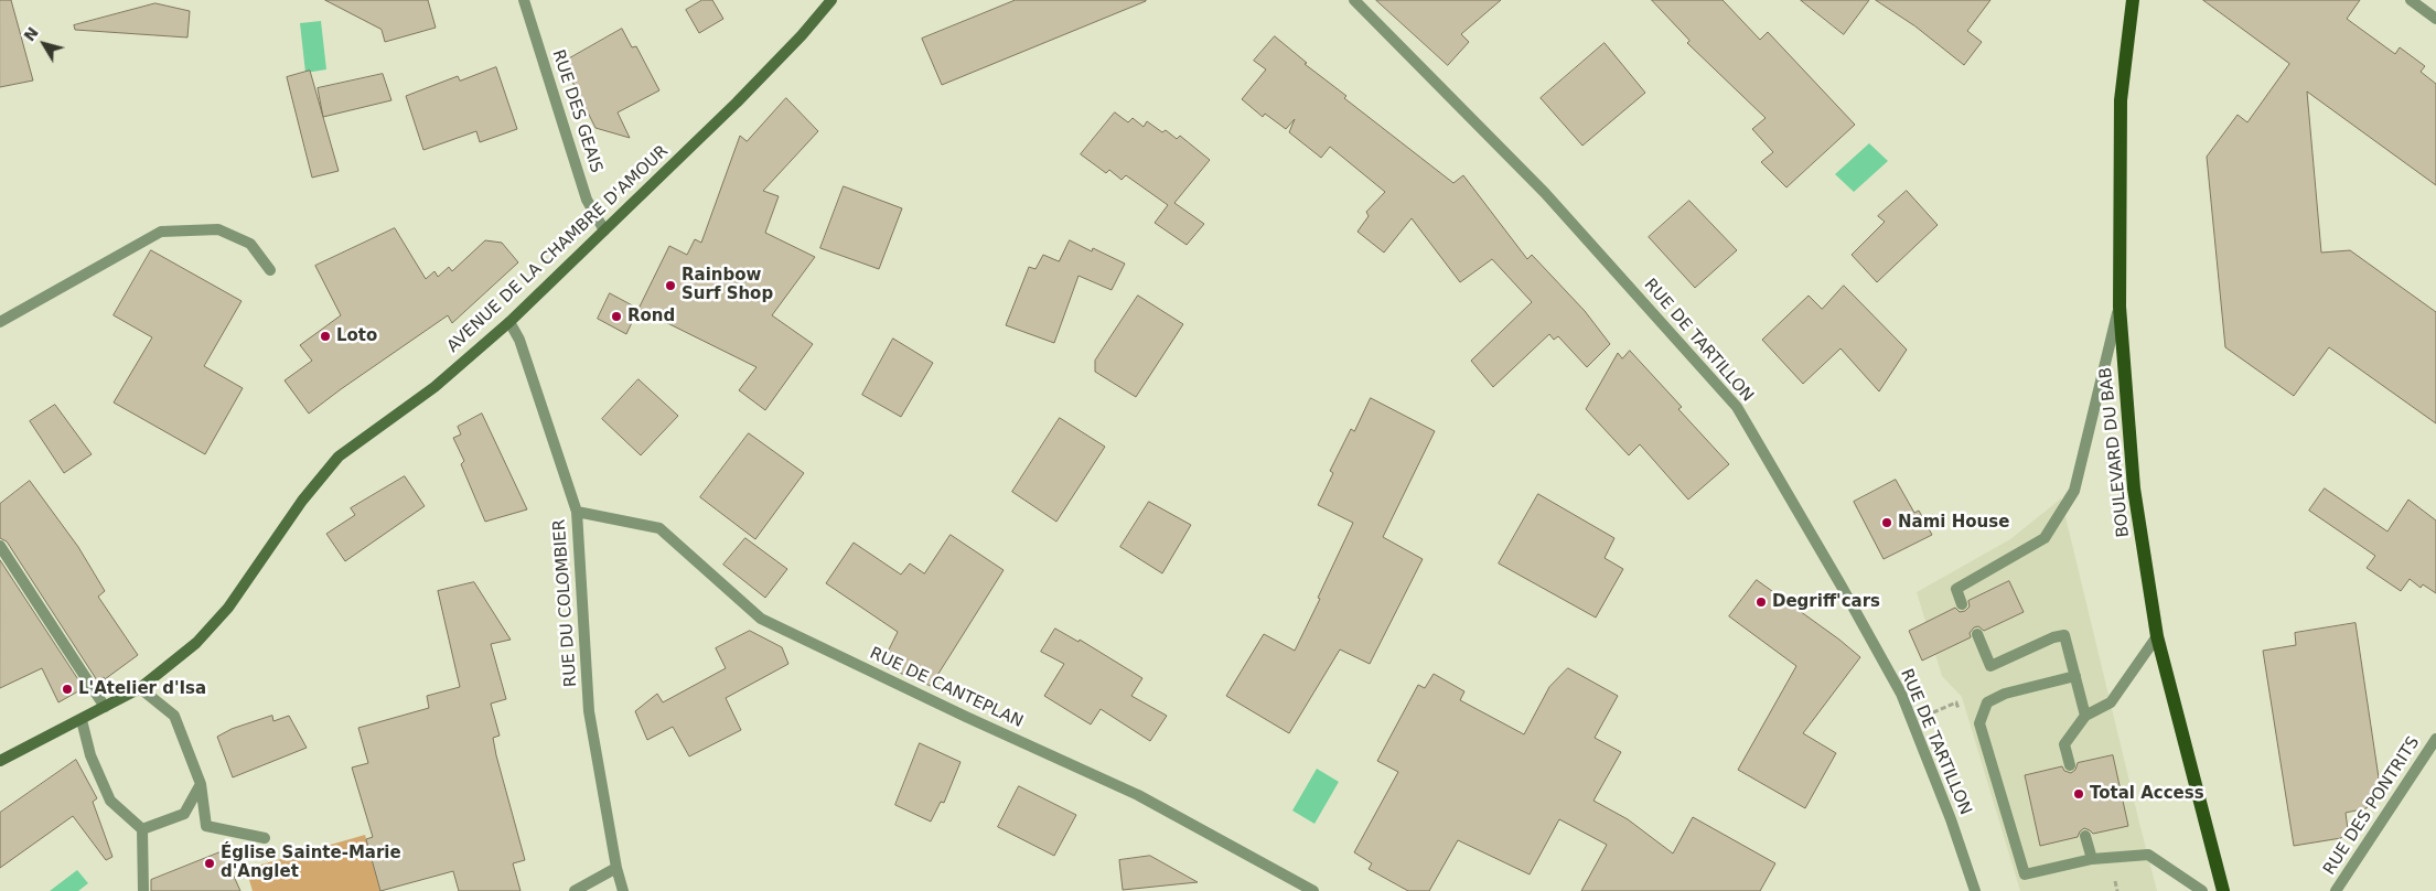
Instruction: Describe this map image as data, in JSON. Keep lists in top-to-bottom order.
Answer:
{
  "streets": {
    "main road": ["AVENUE DE LA CHAMBRE D'AMOUR", "BOULEVARD DU BAB"],
    "street": [
      "RUE DES GEAIS",
      "RUE DE TARTILLON",
      "RUE DU COLOMBIER",
      "RUE DE CANTEPLAN",
      "RUE DES PONTRITS"
    ]
  },
  "crossings": [
    ["RUE DES GEAIS", "AVENUE DE LA CHAMBRE D'AMOUR"],
    ["AVENUE DE LA CHAMBRE D'AMOUR", "RUE DU COLOMBIER"],
    ["RUE DU COLOMBIER", "RUE DE CANTEPLAN"]
  ],
  "places": [
    "Rainbow Surf Shop",
    "Rond",
    "Loto",
    "Nami House",
    "Degriff'cars",
    "L'Atelier d'Isa",
    "Total Access",
    "Église Sainte-Marie d'Anglet"
  ],
  "north": "top left"
}
